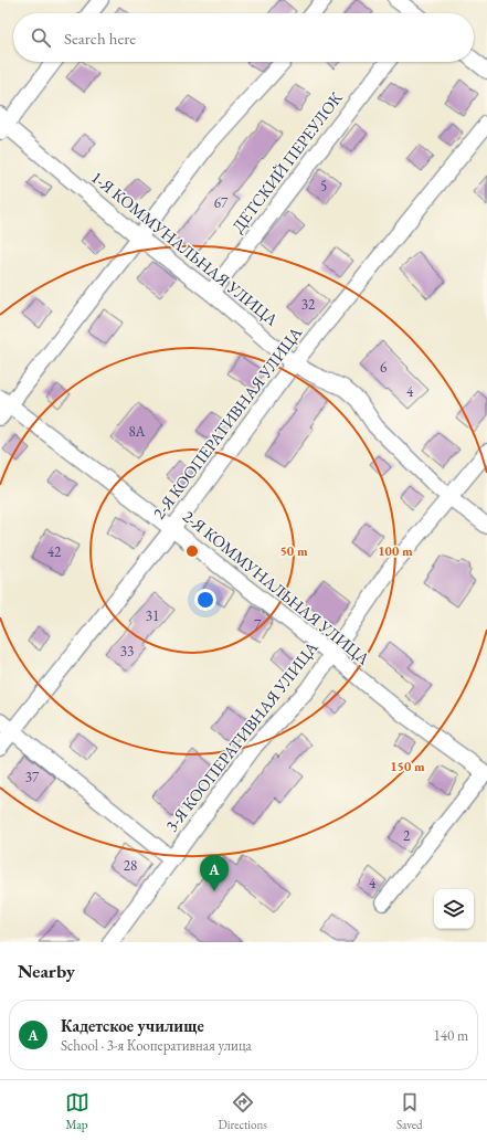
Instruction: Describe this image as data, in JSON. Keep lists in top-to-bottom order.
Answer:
{
  "streets": {
    "street": [
      "ДЕТСКИЙ ПЕРЕУЛОК",
      "1-Я КОММУНАЛЬНАЯ УЛИЦА",
      "2-Я КООПЕРАТИВНАЯ УЛИЦА",
      "2-Я КОММУНАЛЬНАЯ УЛИЦА",
      "3-Я КООПЕРАТИВНАЯ УЛИЦА"
    ]
  },
  "crossings": [
    ["ДЕТСКИЙ ПЕРЕУЛОК", "1-Я КОММУНАЛЬНАЯ УЛИЦА"],
    ["1-Я КОММУНАЛЬНАЯ УЛИЦА", "2-Я КООПЕРАТИВНАЯ УЛИЦА"],
    ["1-Я КОММУНАЛЬНАЯ УЛИЦА", "3-Я КООПЕРАТИВНАЯ УЛИЦА"],
    ["2-Я КООПЕРАТИВНАЯ УЛИЦА", "2-Я КОММУНАЛЬНАЯ УЛИЦА"],
    ["2-Я КОММУНАЛЬНАЯ УЛИЦА", "3-Я КООПЕРАТИВНАЯ УЛИЦА"]
  ],
  "house_numbers": [
    "5",
    "67",
    "32",
    "6",
    "4",
    "8А",
    "42",
    "31",
    "7",
    "33",
    "37",
    "2",
    "28",
    "4"
  ],
  "page": {
    "search": "Search here",
    "pins": "A",
    "heading": "Nearby",
    "list": [
      {
        "mark": "A",
        "name": "Кадетское училище",
        "note": "School · 3-я Кооперативная улица",
        "value": "140 m"
      }
    ],
    "nav": ["Map", "Directions", "Saved"]
  },
  "rings": ["50 m", "100 m", "150 m"]
}
